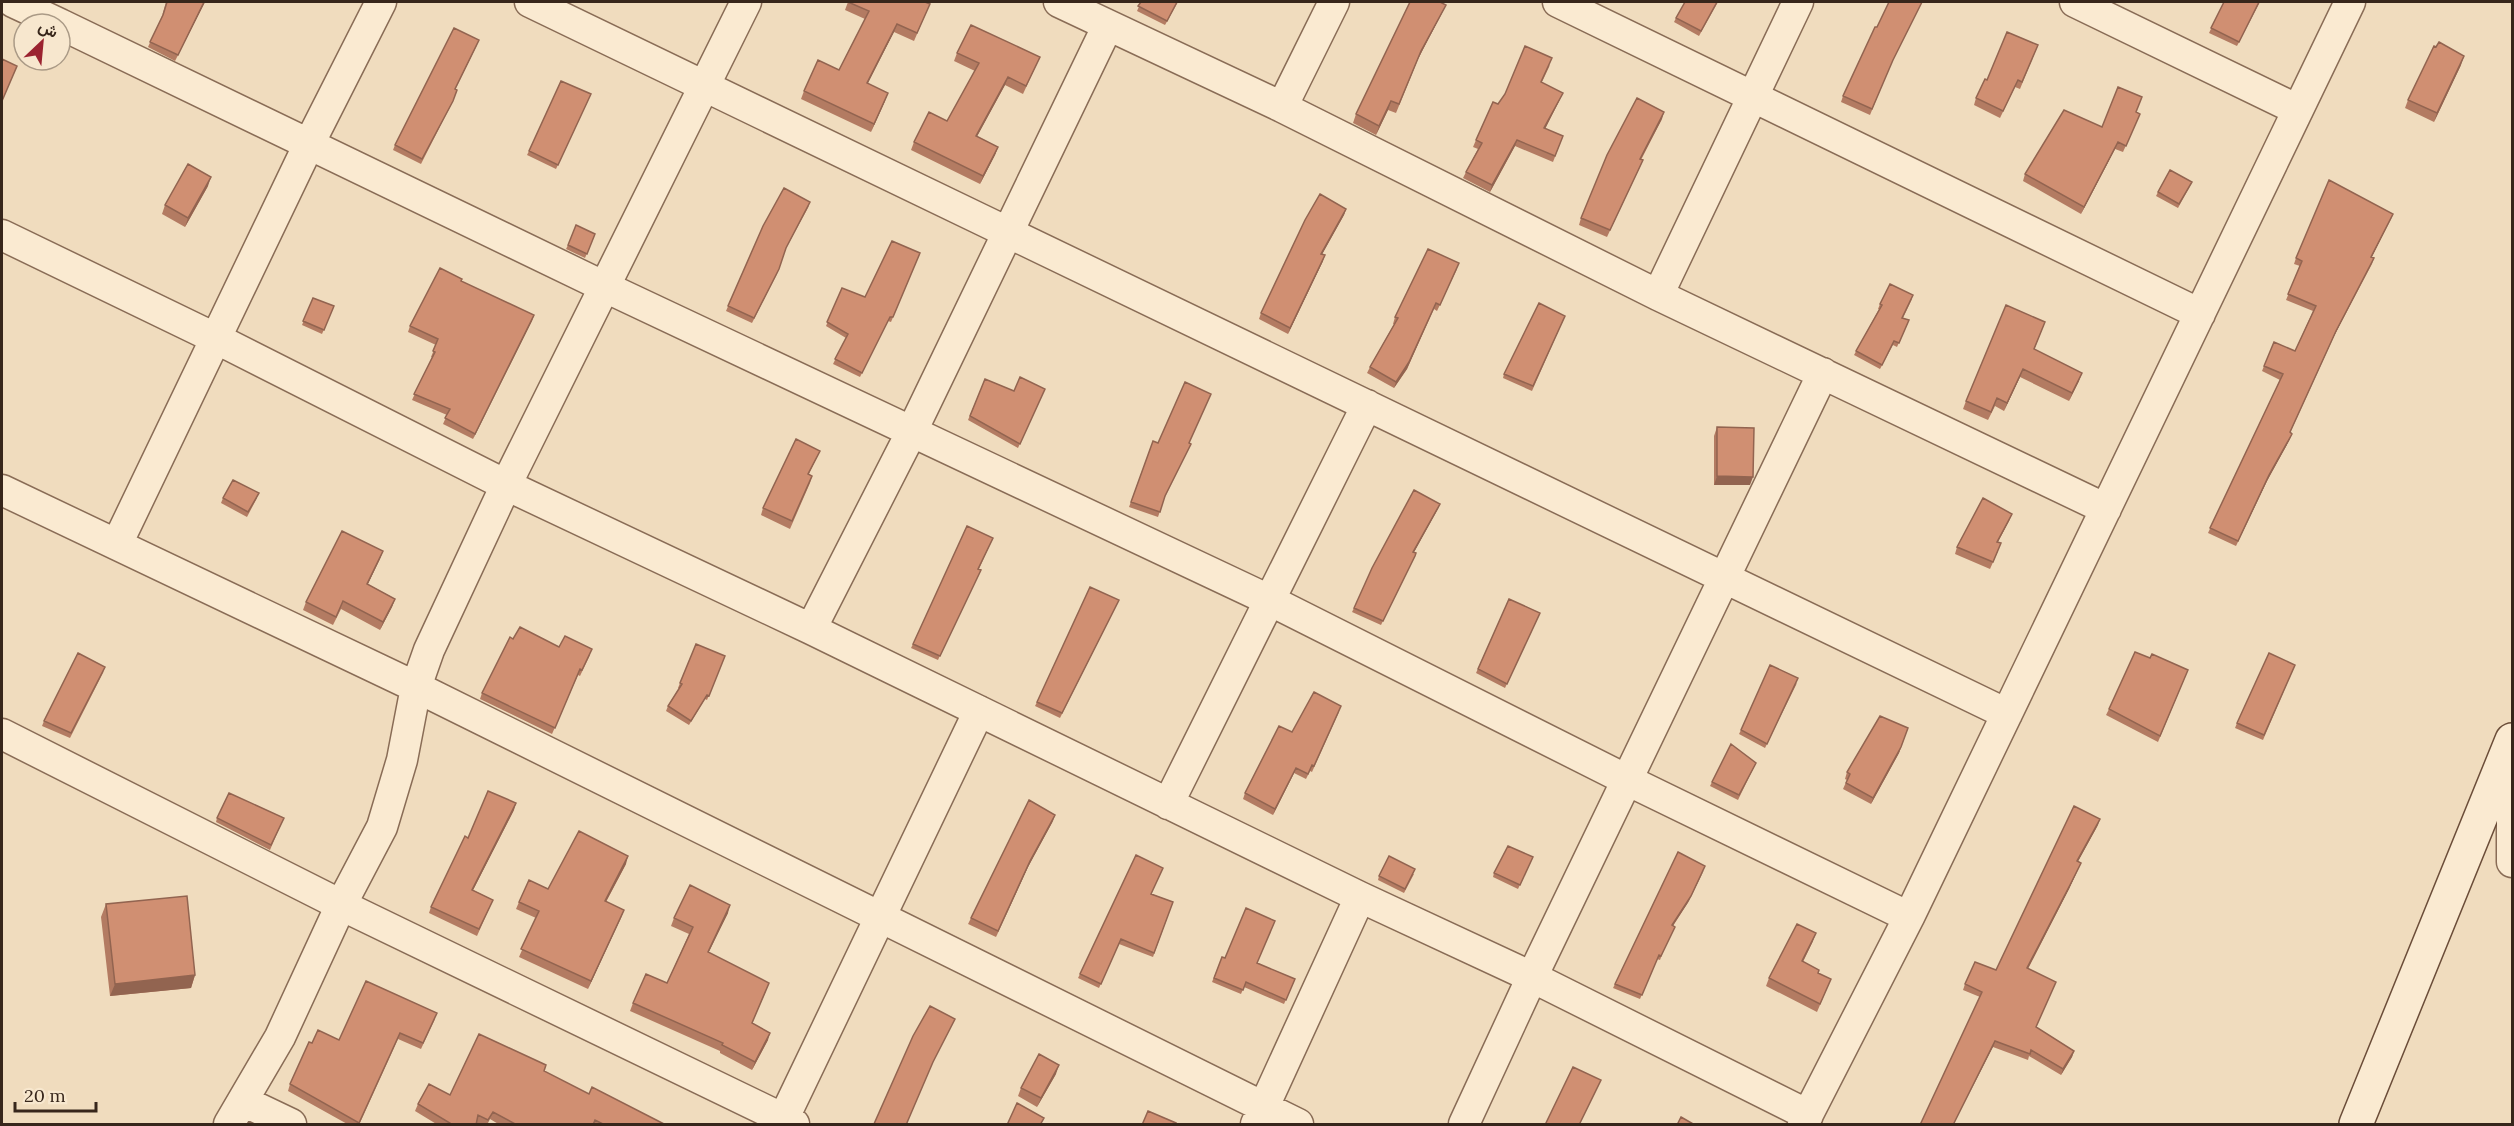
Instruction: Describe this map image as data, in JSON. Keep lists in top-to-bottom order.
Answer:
{
  "scale_bar": "20 m",
  "north": "top right"
}
